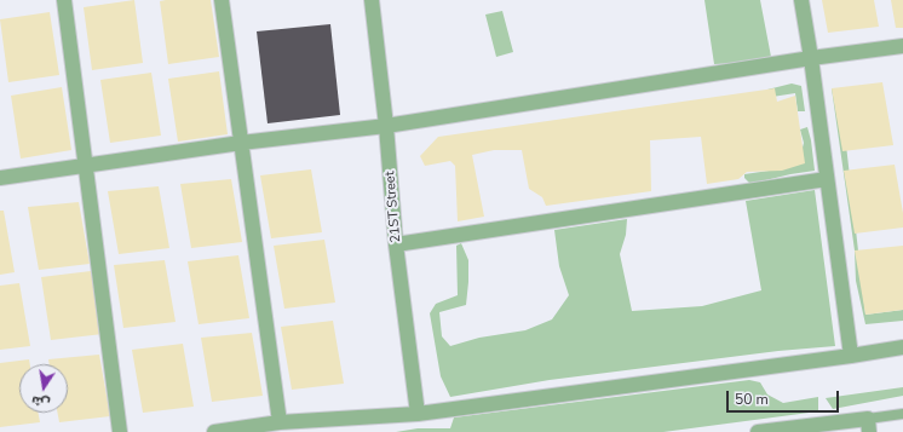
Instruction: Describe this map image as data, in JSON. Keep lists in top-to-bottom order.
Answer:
{
  "streets": {
    "street": ["21ST Street"]
  },
  "scale_bar": "50 m",
  "north": "bottom"
}
